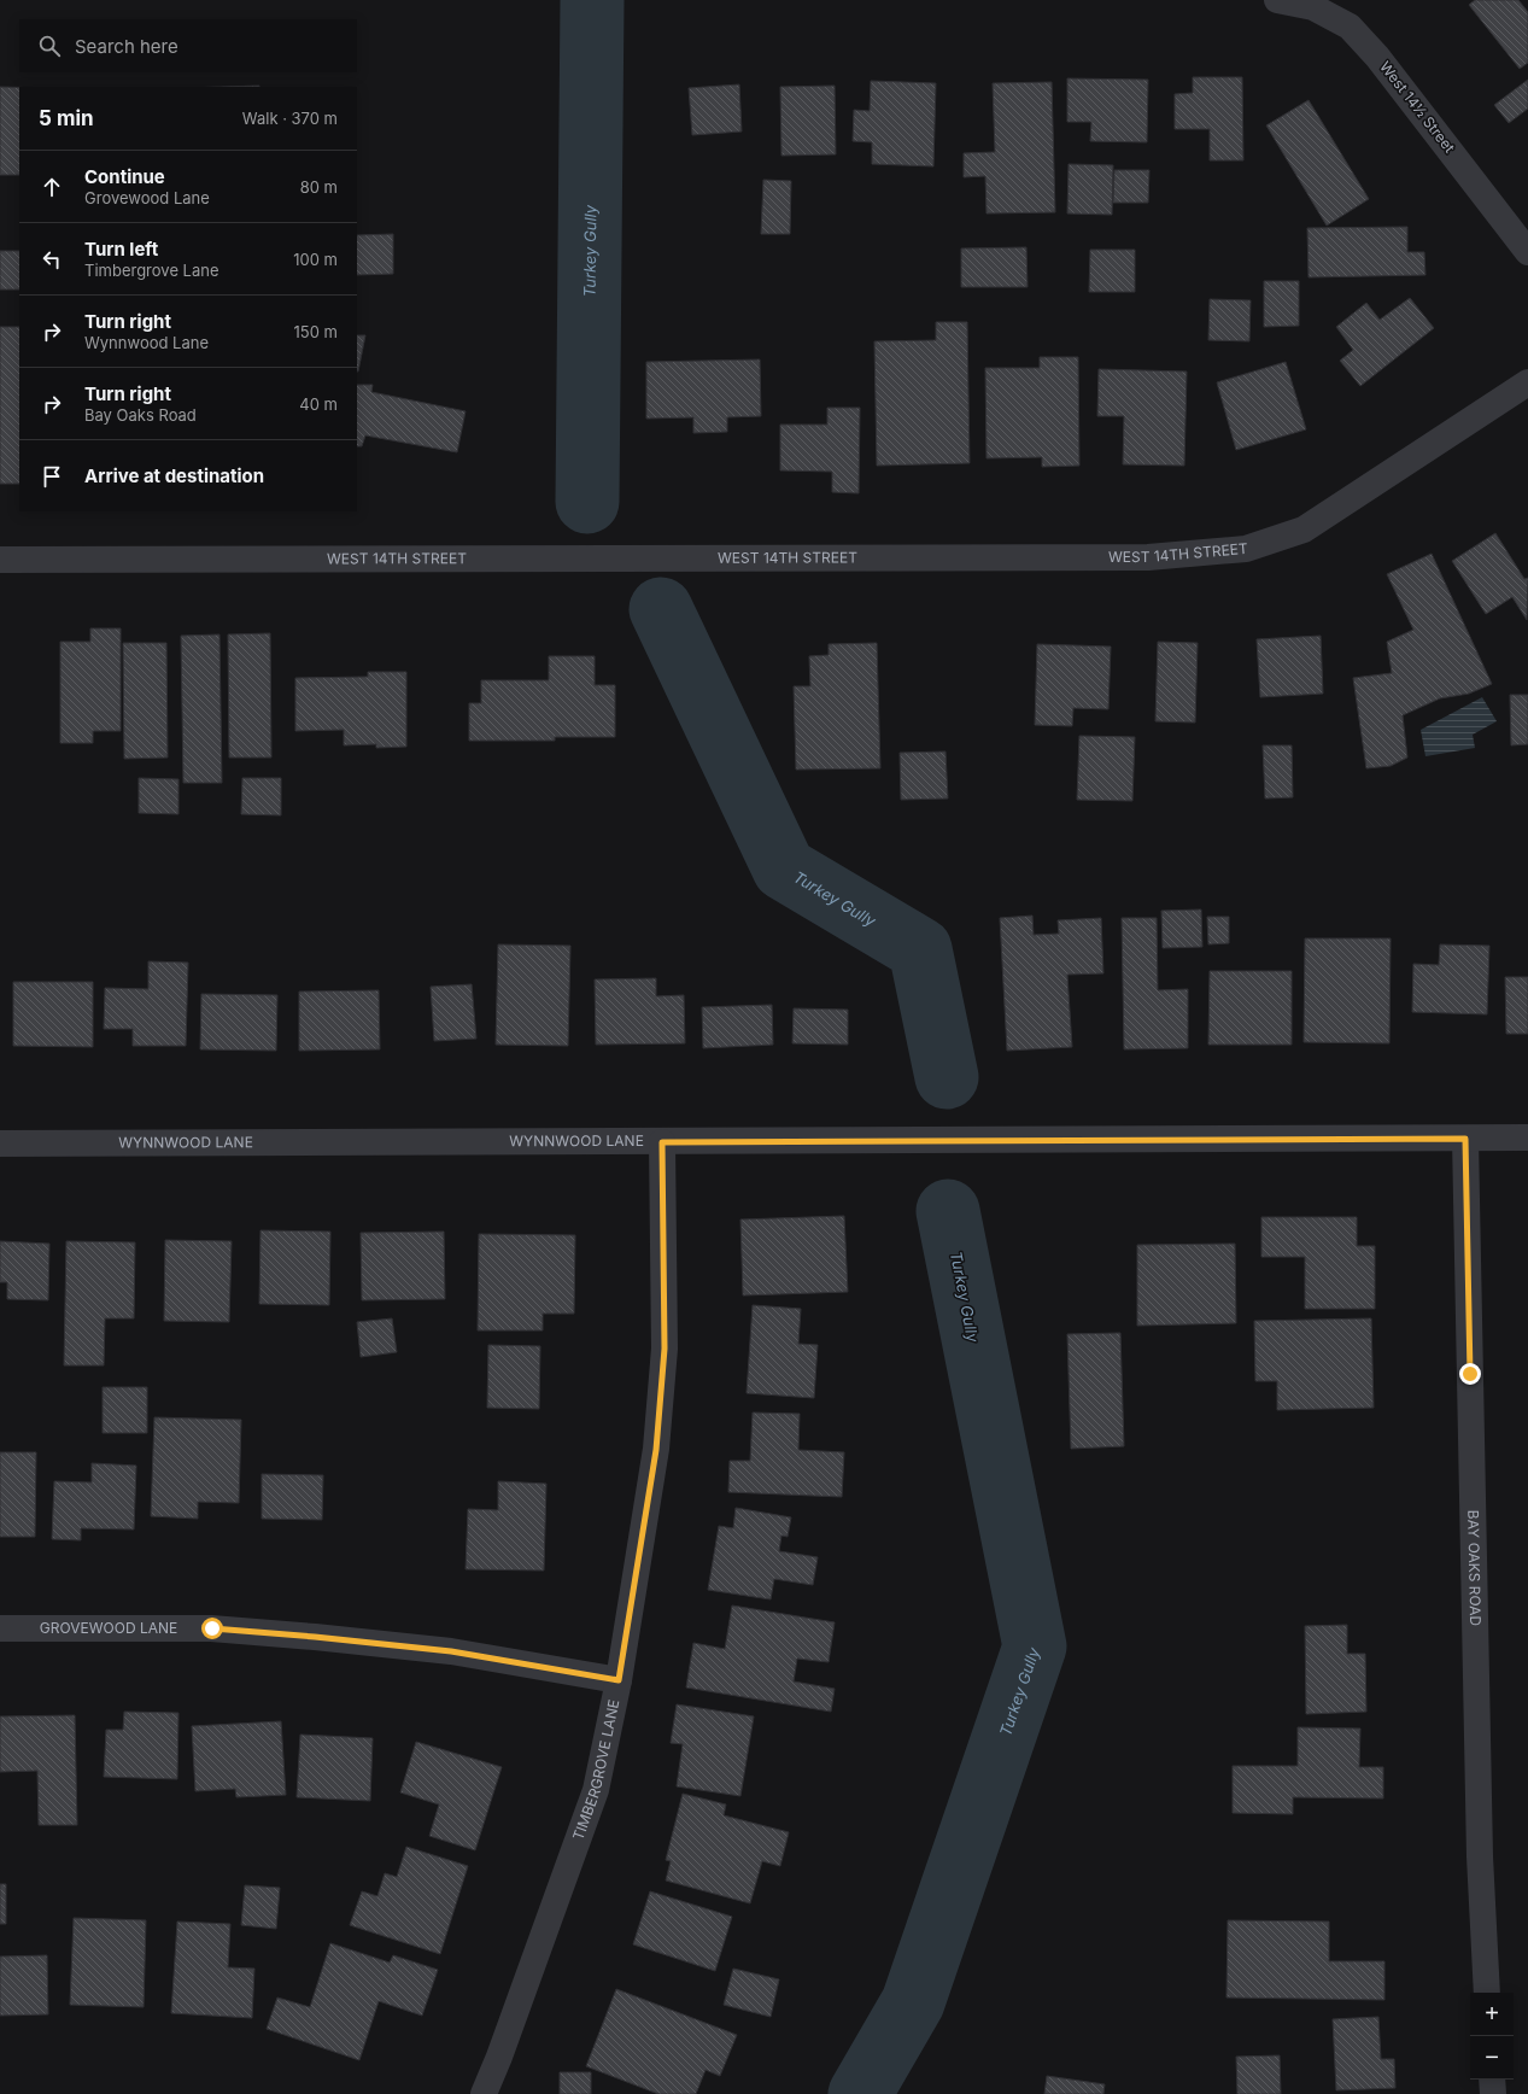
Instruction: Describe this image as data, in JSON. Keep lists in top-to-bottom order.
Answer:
{
  "streets": {
    "street": [
      "West 14½ Street",
      "WEST 14TH STREET",
      "WYNNWOOD LANE",
      "BAY OAKS ROAD",
      "GROVEWOOD LANE",
      "TIMBERGROVE LANE"
    ]
  },
  "crossings": [
    ["WYNNWOOD LANE", "BAY OAKS ROAD"],
    ["WYNNWOOD LANE", "TIMBERGROVE LANE"],
    ["GROVEWOOD LANE", "TIMBERGROVE LANE"]
  ],
  "water": ["Turkey Gully"],
  "page": {
    "search": "Search here",
    "heading": ["5 min", "Walk · 370 m"],
    "list": [
      ["Continue", "Grovewood Lane", "80 m"],
      ["Turn left", "Timbergrove Lane", "100 m"],
      ["Turn right", "Wynnwood Lane", "150 m"],
      ["Turn right", "Bay Oaks Road", "40 m"],
      "Arrive at destination"
    ],
    "map_buttons": ["+", "−"]
  }
}
